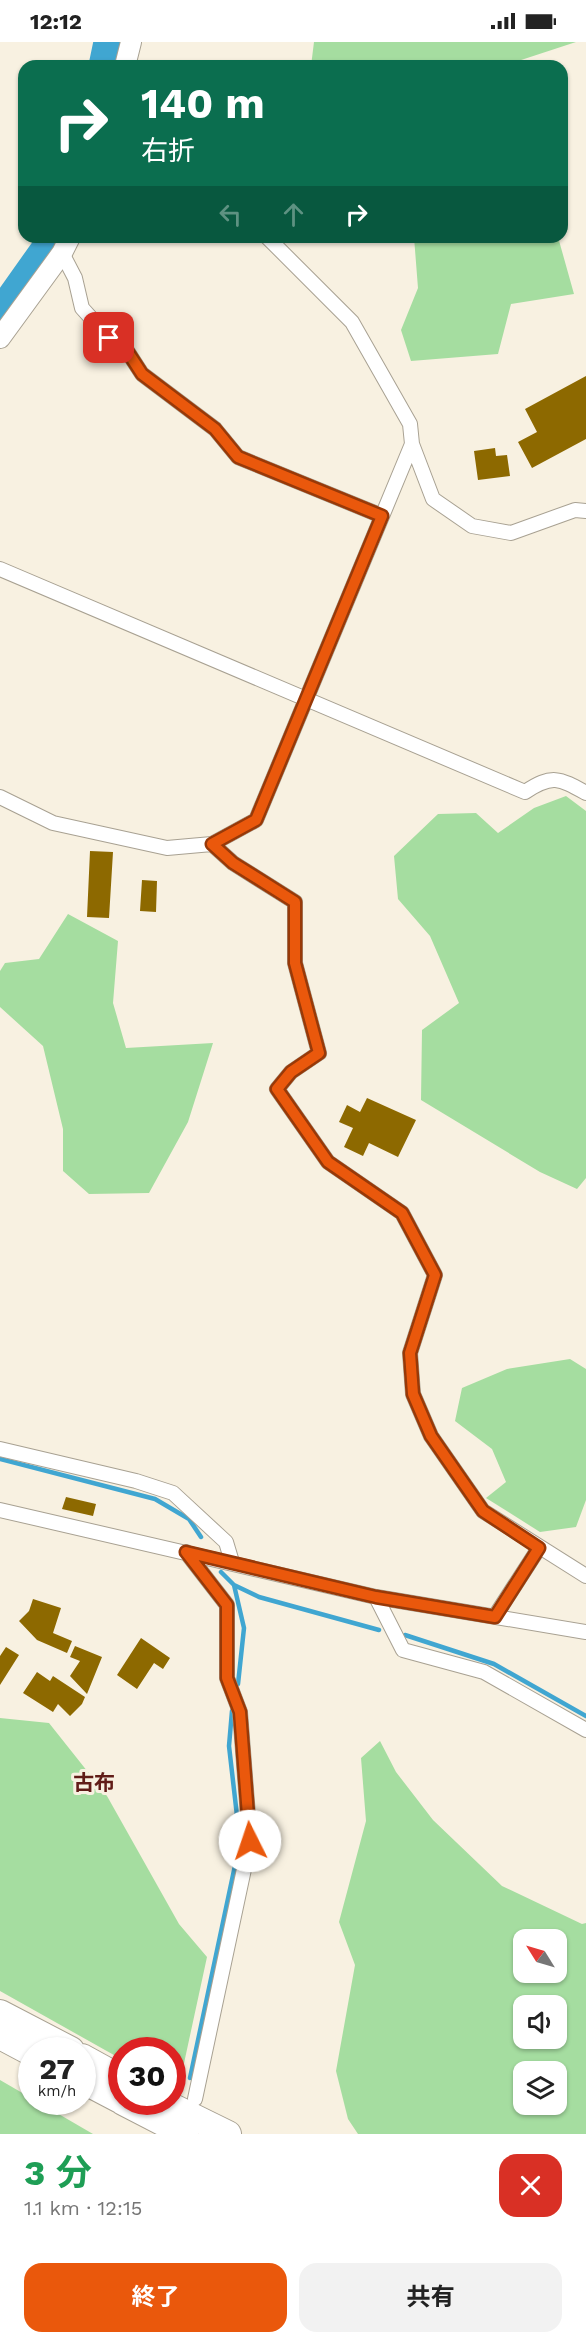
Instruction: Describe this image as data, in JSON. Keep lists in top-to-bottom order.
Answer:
{
  "districts": ["古布"],
  "north": "top left",
  "page": {
    "status": "12:12",
    "turn": ["140 m", "右折"],
    "speed": "27 km/h",
    "limit": "30",
    "heading": ["3 分", "1.1 km · 12:15"],
    "buttons": ["終了", "共有"]
  }
}
